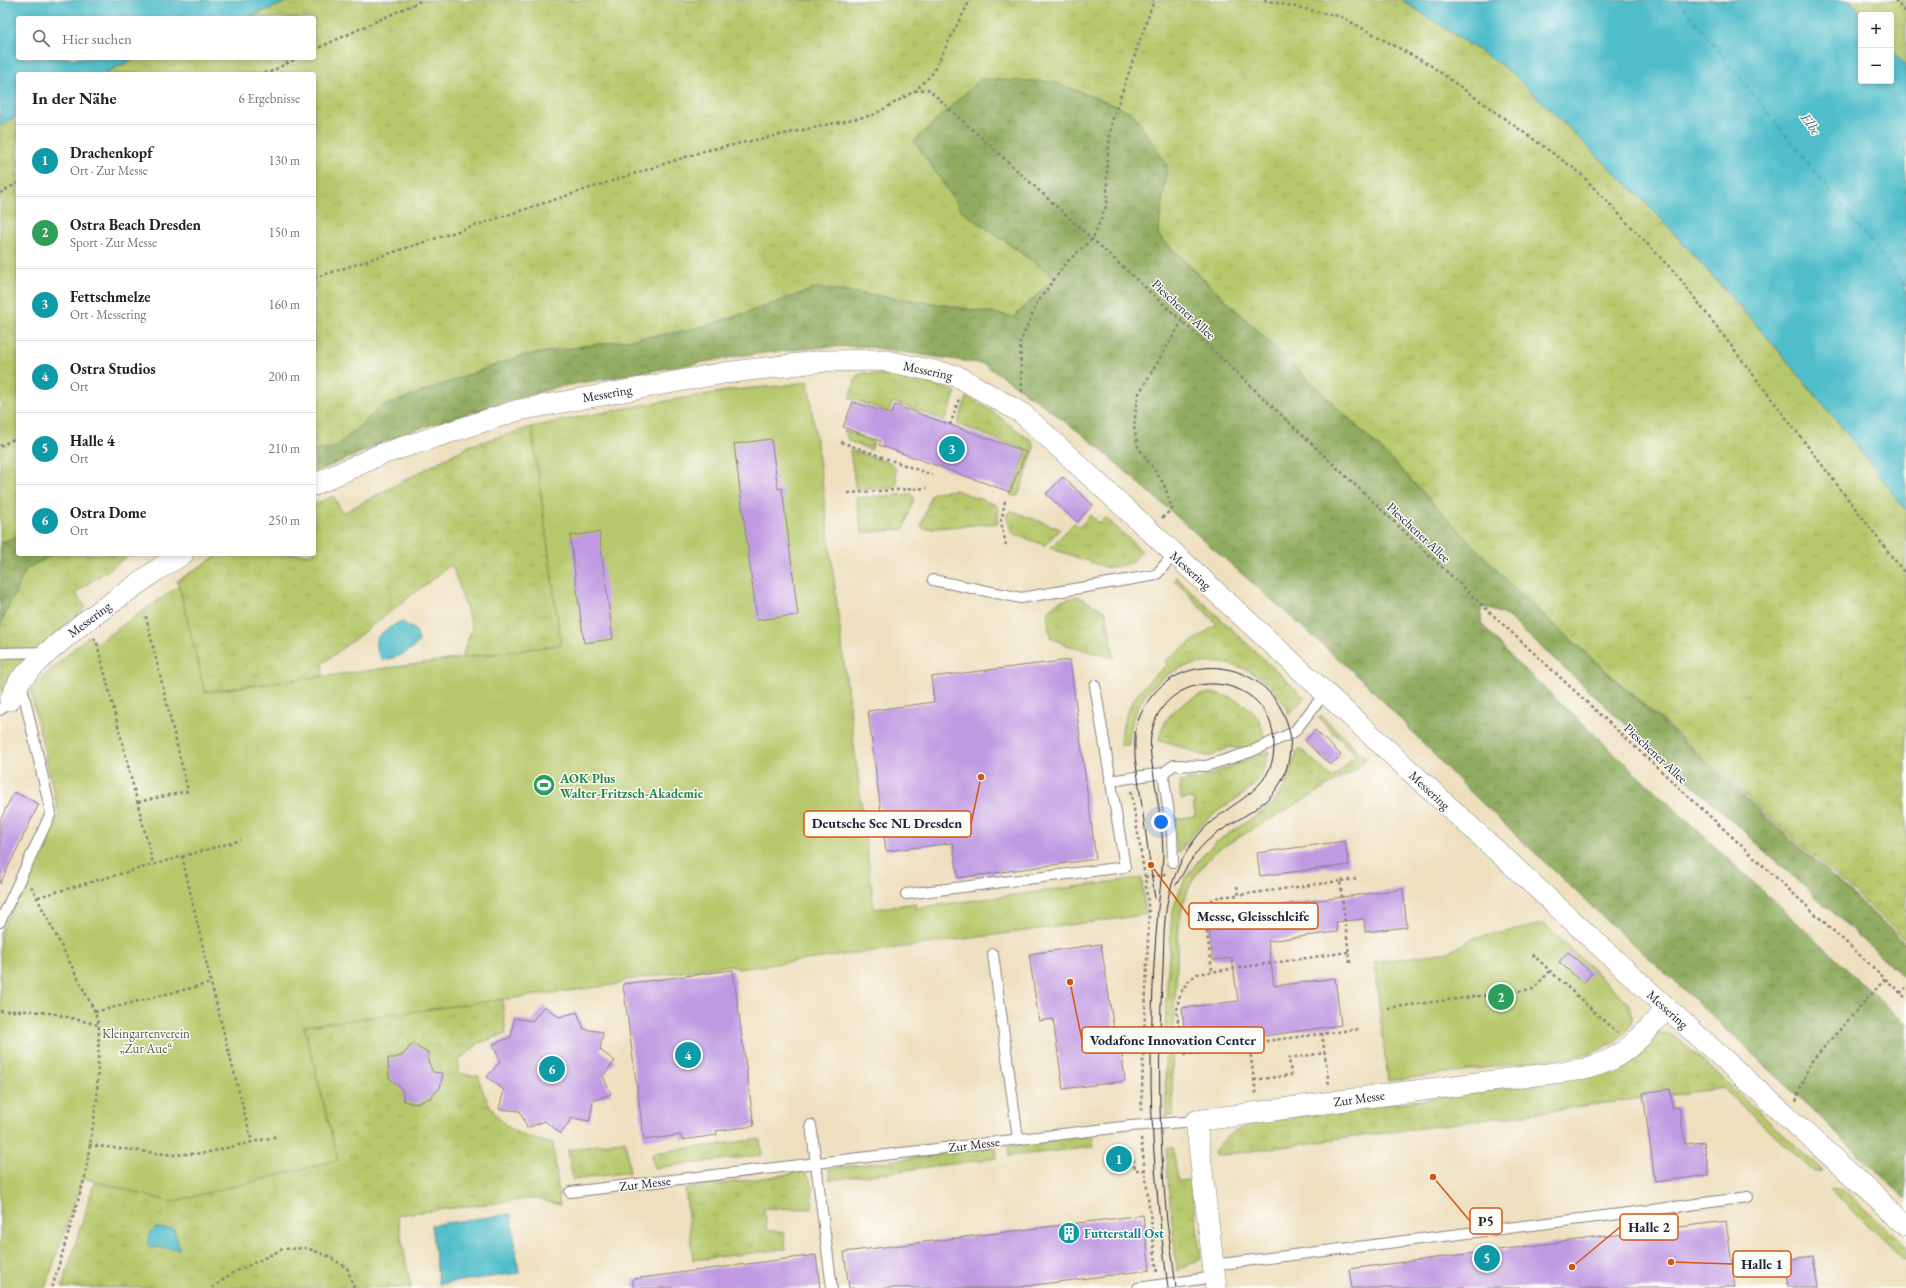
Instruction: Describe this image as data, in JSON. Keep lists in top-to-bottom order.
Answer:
{
  "streets": {
    "street": ["Messering", "Zur Messe"],
    "path": ["Pieschener Allee"]
  },
  "crossings": [
    ["Messering", "Zur Messe"]
  ],
  "water": ["Elbe"],
  "parks": ["Kleingartenverein „Zur Aue“"],
  "places": {
    "other": [
      "Deutsche See NL Dresden",
      "Messe, Gleisschleife",
      "Vodafone Innovation Center",
      "P5",
      "Halle 1",
      "Halle 2"
    ],
    "sports": ["AOK Plus Walter-Fritzsch-Akademie"],
    "building": ["Futterstall Ost"]
  },
  "page": {
    "map_buttons": ["+", "−"],
    "search": "Hier suchen",
    "heading": ["In der Nähe", "6 Ergebnisse"],
    "list": [
      {
        "mark": "1",
        "name": "Drachenkopf",
        "note": "Ort · Zur Messe",
        "value": "130 m"
      },
      {
        "mark": "2",
        "name": "Ostra Beach Dresden",
        "note": "Sport · Zur Messe",
        "value": "150 m"
      },
      {
        "mark": "3",
        "name": "Fettschmelze",
        "note": "Ort · Messering",
        "value": "160 m"
      },
      {
        "mark": "4",
        "name": "Ostra Studios",
        "note": "Ort",
        "value": "200 m"
      },
      {
        "mark": "5",
        "name": "Halle 4",
        "note": "Ort",
        "value": "210 m"
      },
      {
        "mark": "6",
        "name": "Ostra Dome",
        "note": "Ort",
        "value": "250 m"
      }
    ],
    "pins": [
      "3",
      "2",
      "4",
      "6",
      "1",
      "5"
    ]
  }
}
